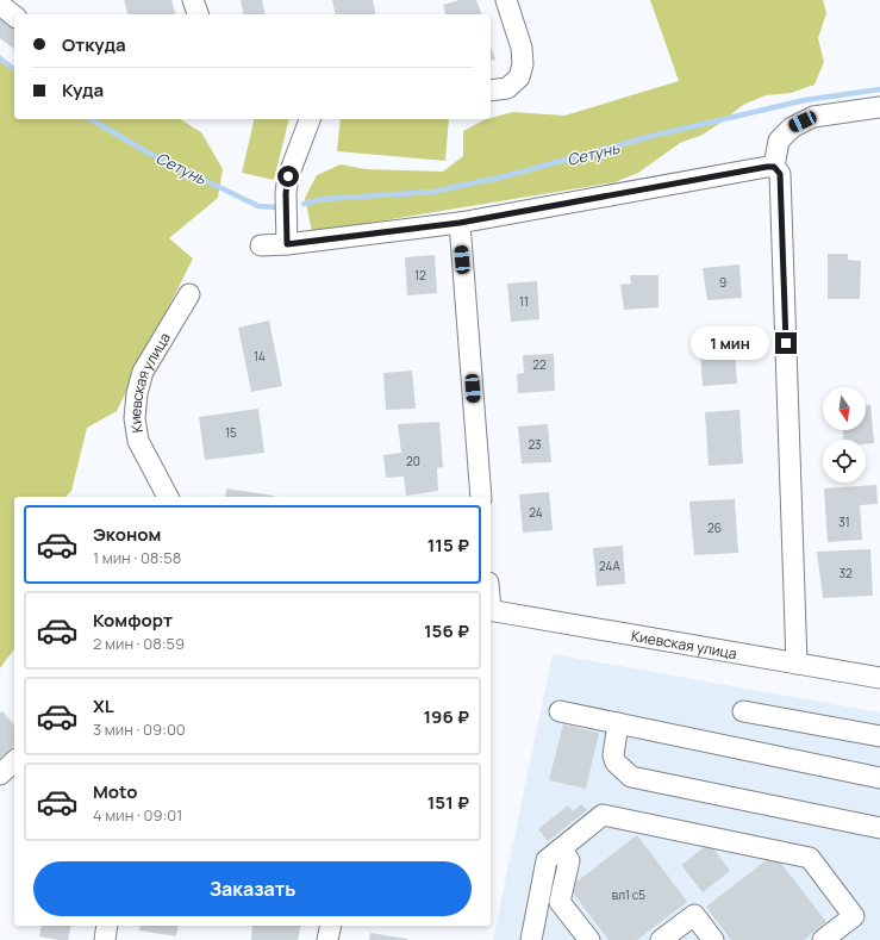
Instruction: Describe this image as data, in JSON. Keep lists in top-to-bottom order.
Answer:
{
  "streets": {
    "street": ["Киевская улица"]
  },
  "water": ["Сетунь"],
  "house_numbers": [
    "12",
    "9",
    "11",
    "14",
    "22",
    "15",
    "23",
    "20",
    "24",
    "31",
    "26",
    "24А",
    "32",
    "вл1 с5"
  ],
  "north": "bottom",
  "page": {
    "banner": ["Откуда", "Куда"],
    "bubble": "1 мин",
    "list": [
      {
        "name": "Эконом",
        "note": "1 мин · 08:58",
        "value": "115 ₽"
      },
      {
        "name": "Комфорт",
        "note": "2 мин · 08:59",
        "value": "156 ₽"
      },
      {
        "name": "XL",
        "note": "3 мин · 09:00",
        "value": "196 ₽"
      },
      {
        "name": "Moto",
        "note": "4 мин · 09:01",
        "value": "151 ₽"
      }
    ],
    "buttons": "Заказать"
  }
}
